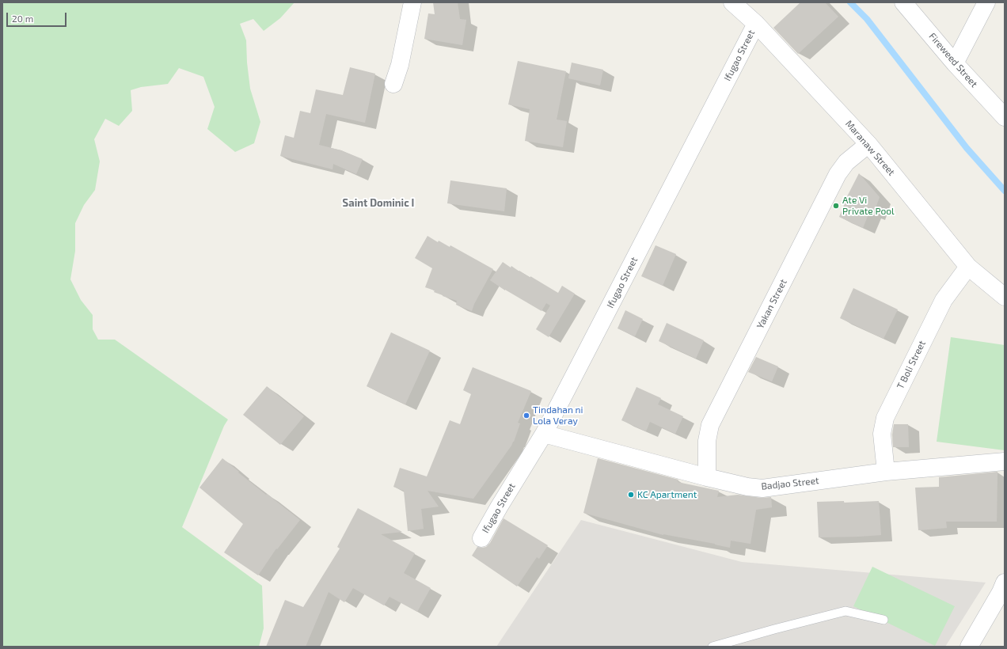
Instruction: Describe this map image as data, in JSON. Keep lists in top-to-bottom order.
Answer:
{
  "streets": {
    "street": [
      "Ifugao Street",
      "Fireweed Street",
      "Maranaw Street",
      "Yakan Street",
      "T Boli Street",
      "Badjao Street"
    ]
  },
  "crossings": [
    ["Ifugao Street", "Maranaw Street"],
    ["Ifugao Street", "Badjao Street"],
    ["Maranaw Street", "Yakan Street"],
    ["Maranaw Street", "T Boli Street"],
    ["Yakan Street", "Badjao Street"],
    ["T Boli Street", "Badjao Street"]
  ],
  "districts": ["Saint Dominic I"],
  "places": ["Ate Vi Private Pool", "Tindahan ni Lola Veray", "KC Apartment"],
  "scale_bar": "20 m"
}
